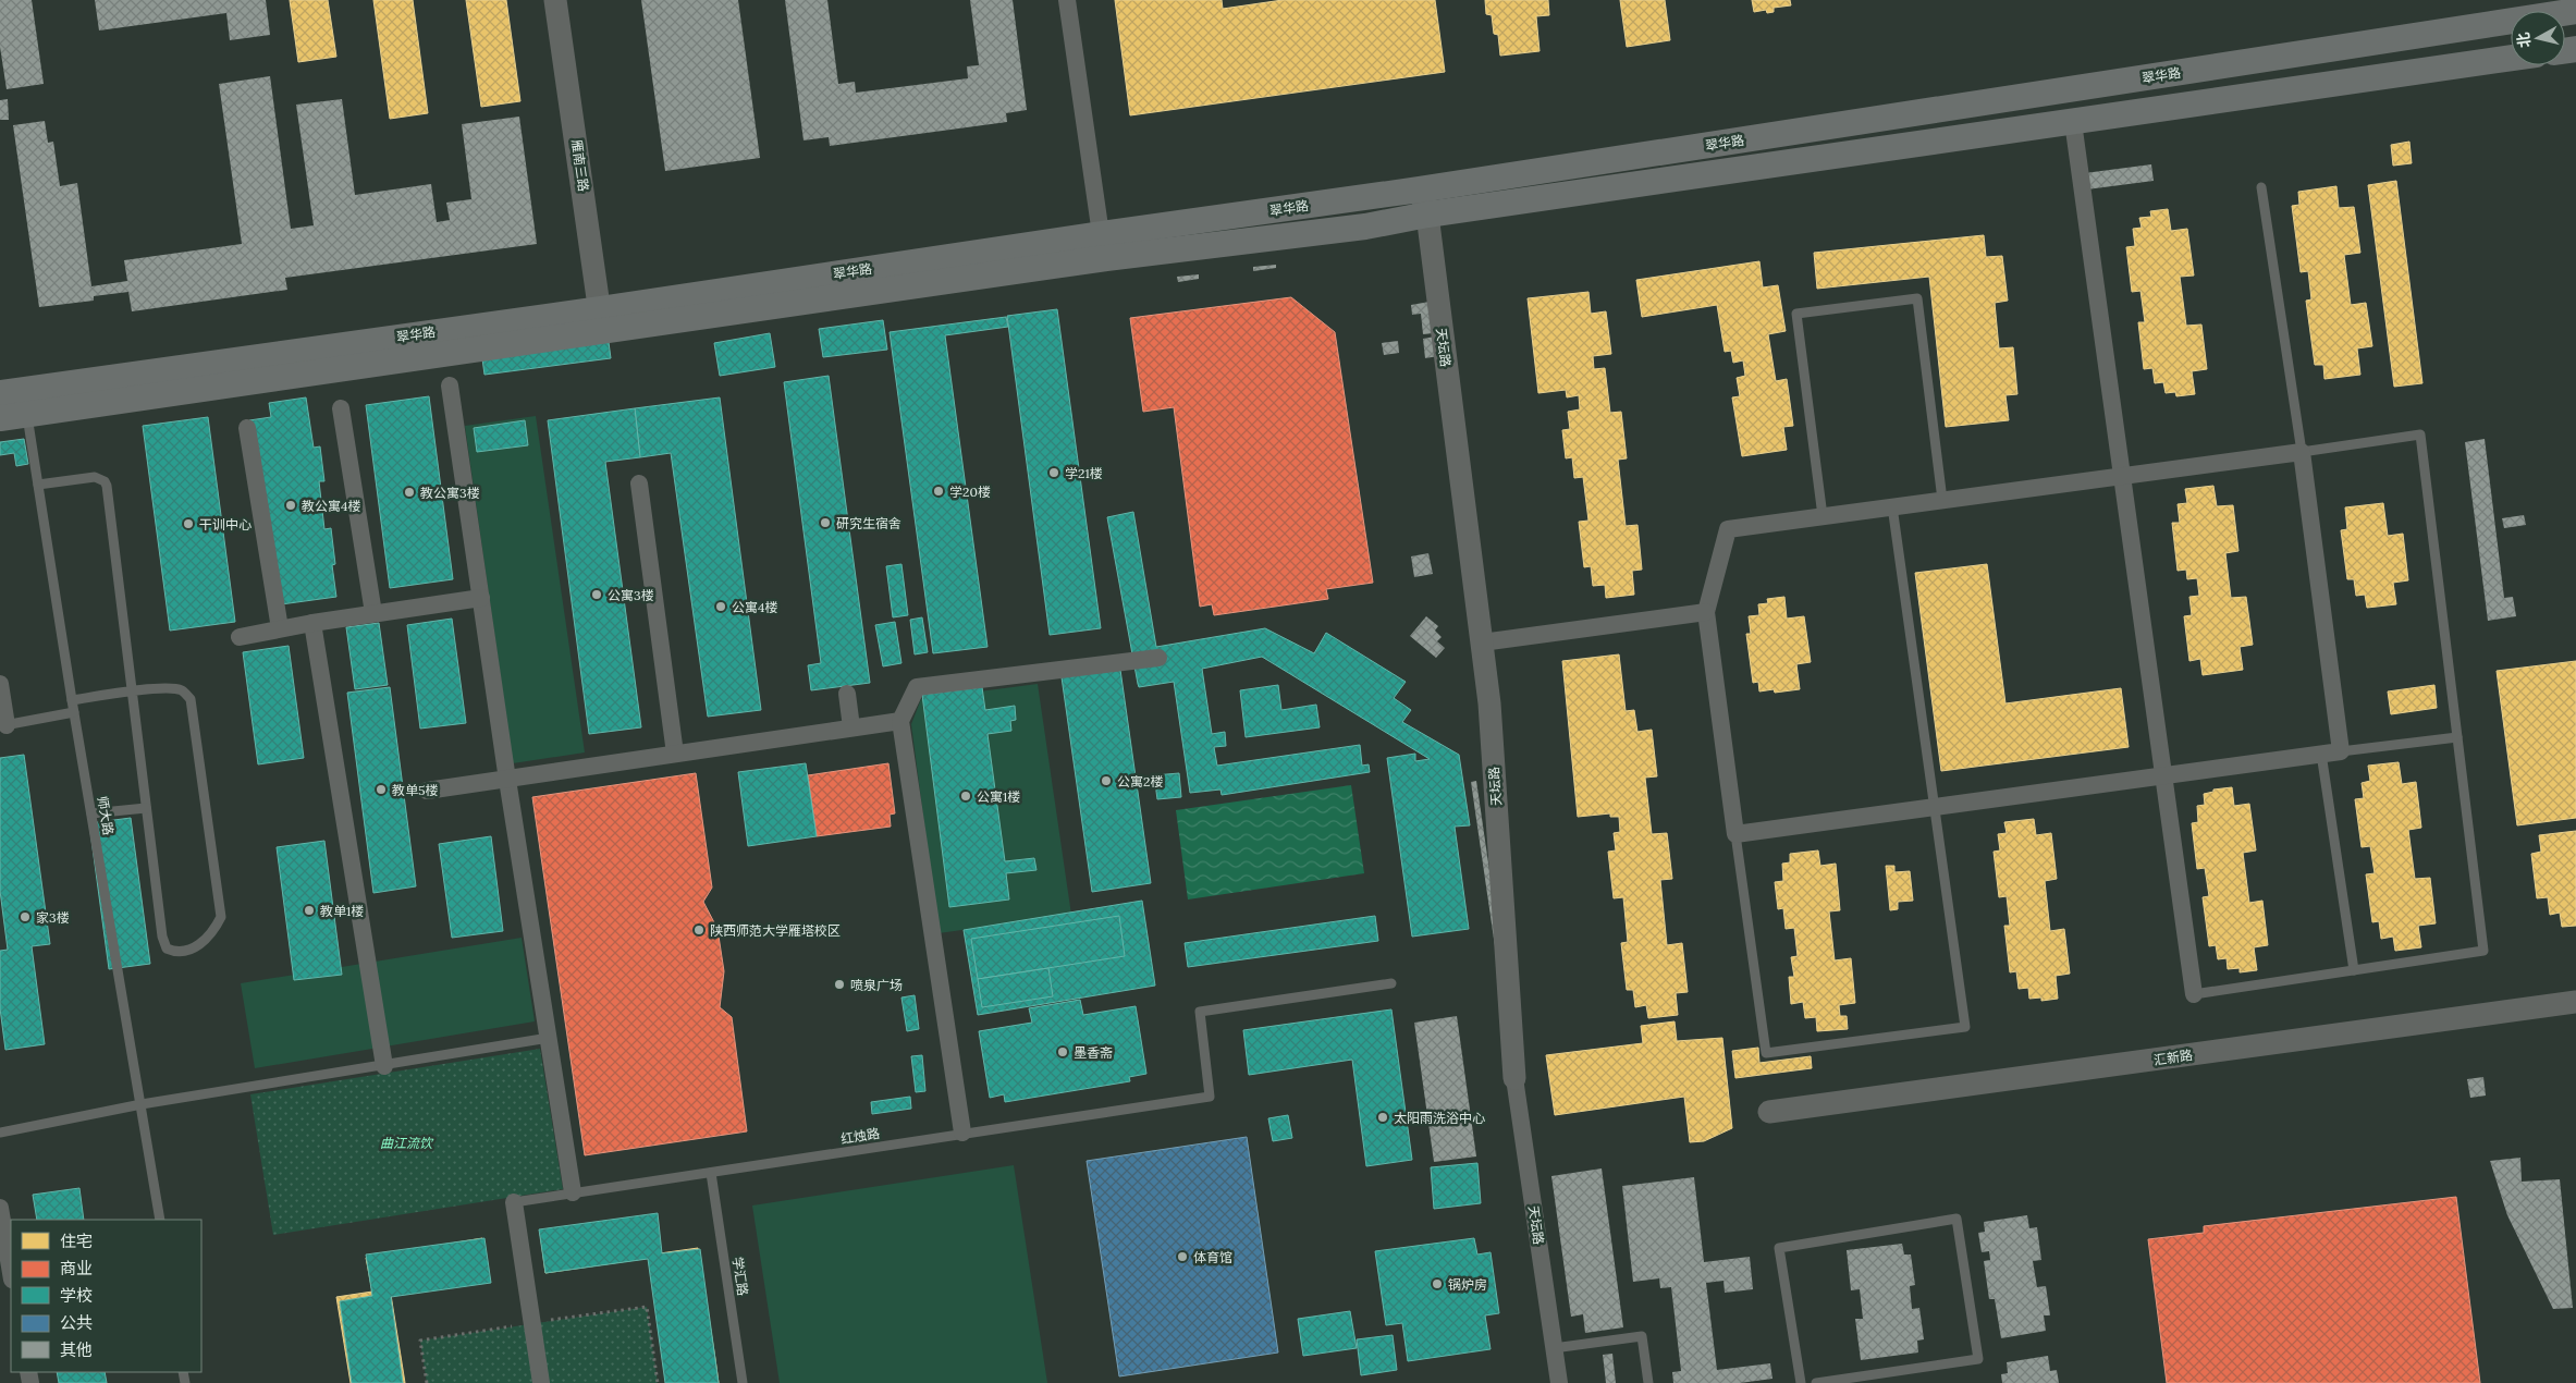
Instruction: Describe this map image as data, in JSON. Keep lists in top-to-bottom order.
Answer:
{
  "streets": {
    "main road": ["翠华路"],
    "street": ["雁南三路", "天坛路", "汇新路"],
    "lane": ["师大路", "红烛路", "学汇路"]
  },
  "crossings": [
    ["翠华路", "雁南三路"],
    ["翠华路", "天坛路"],
    ["翠华路", "师大路"],
    ["红烛路", "学汇路"]
  ],
  "parks": ["曲江流饮"],
  "places": [
    "学21楼",
    "学20楼",
    "教公寓3楼",
    "教公寓4楼",
    "研究生宿舍",
    "干训中心",
    "公寓3楼",
    "公寓4楼",
    "公寓2楼",
    "教单5楼",
    "公寓1楼",
    "教单1楼",
    "家3楼",
    "陕西师范大学雁塔校区",
    "喷泉广场",
    "墨香斋",
    "太阳雨洗浴中心",
    "体育馆",
    "锅炉房"
  ],
  "legend": [
    "住宅",
    "商业",
    "学校",
    "公共",
    "其他"
  ],
  "north": "left"
}
